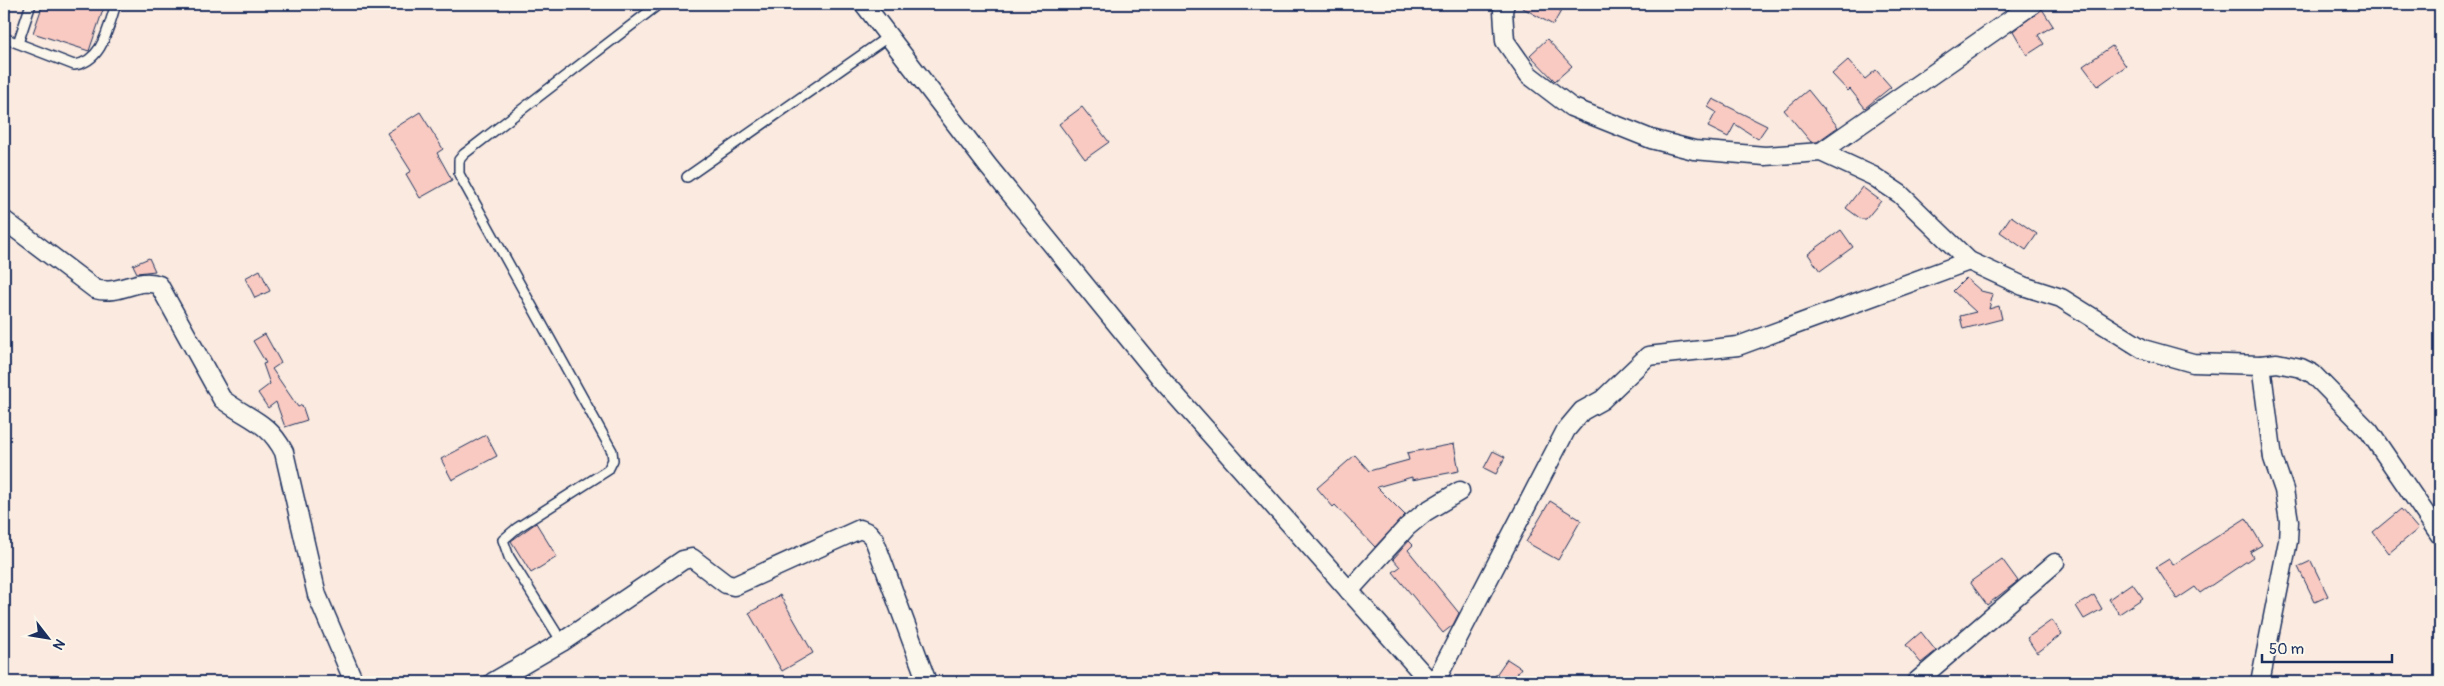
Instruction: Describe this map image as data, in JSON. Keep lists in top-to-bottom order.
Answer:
{
  "scale_bar": "50 m",
  "north": "bottom right"
}
